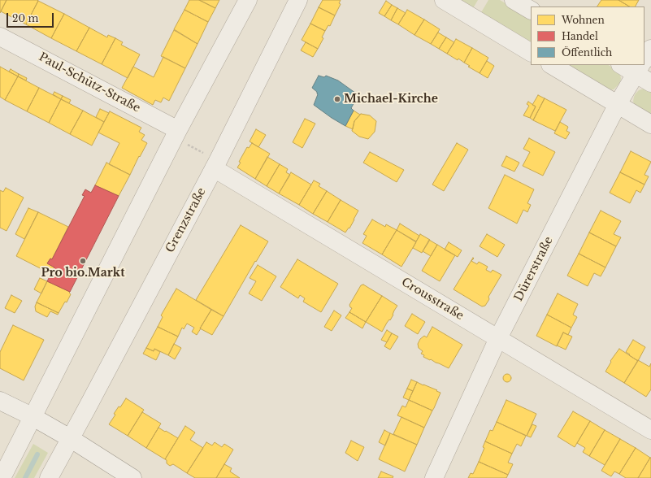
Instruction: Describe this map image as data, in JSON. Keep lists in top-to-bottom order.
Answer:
{
  "streets": {
    "street": [
      "Paul-Schütz-Straße",
      "Grenzstraße",
      "Dürerstraße",
      "Crousstraße"
    ]
  },
  "crossings": [
    ["Grenzstraße", "Crousstraße"],
    ["Dürerstraße", "Crousstraße"]
  ],
  "places": ["Michael-Kirche", "Pro bio.Markt"],
  "legend": ["Wohnen", "Handel", "Öffentlich"],
  "scale_bar": "20 m"
}
